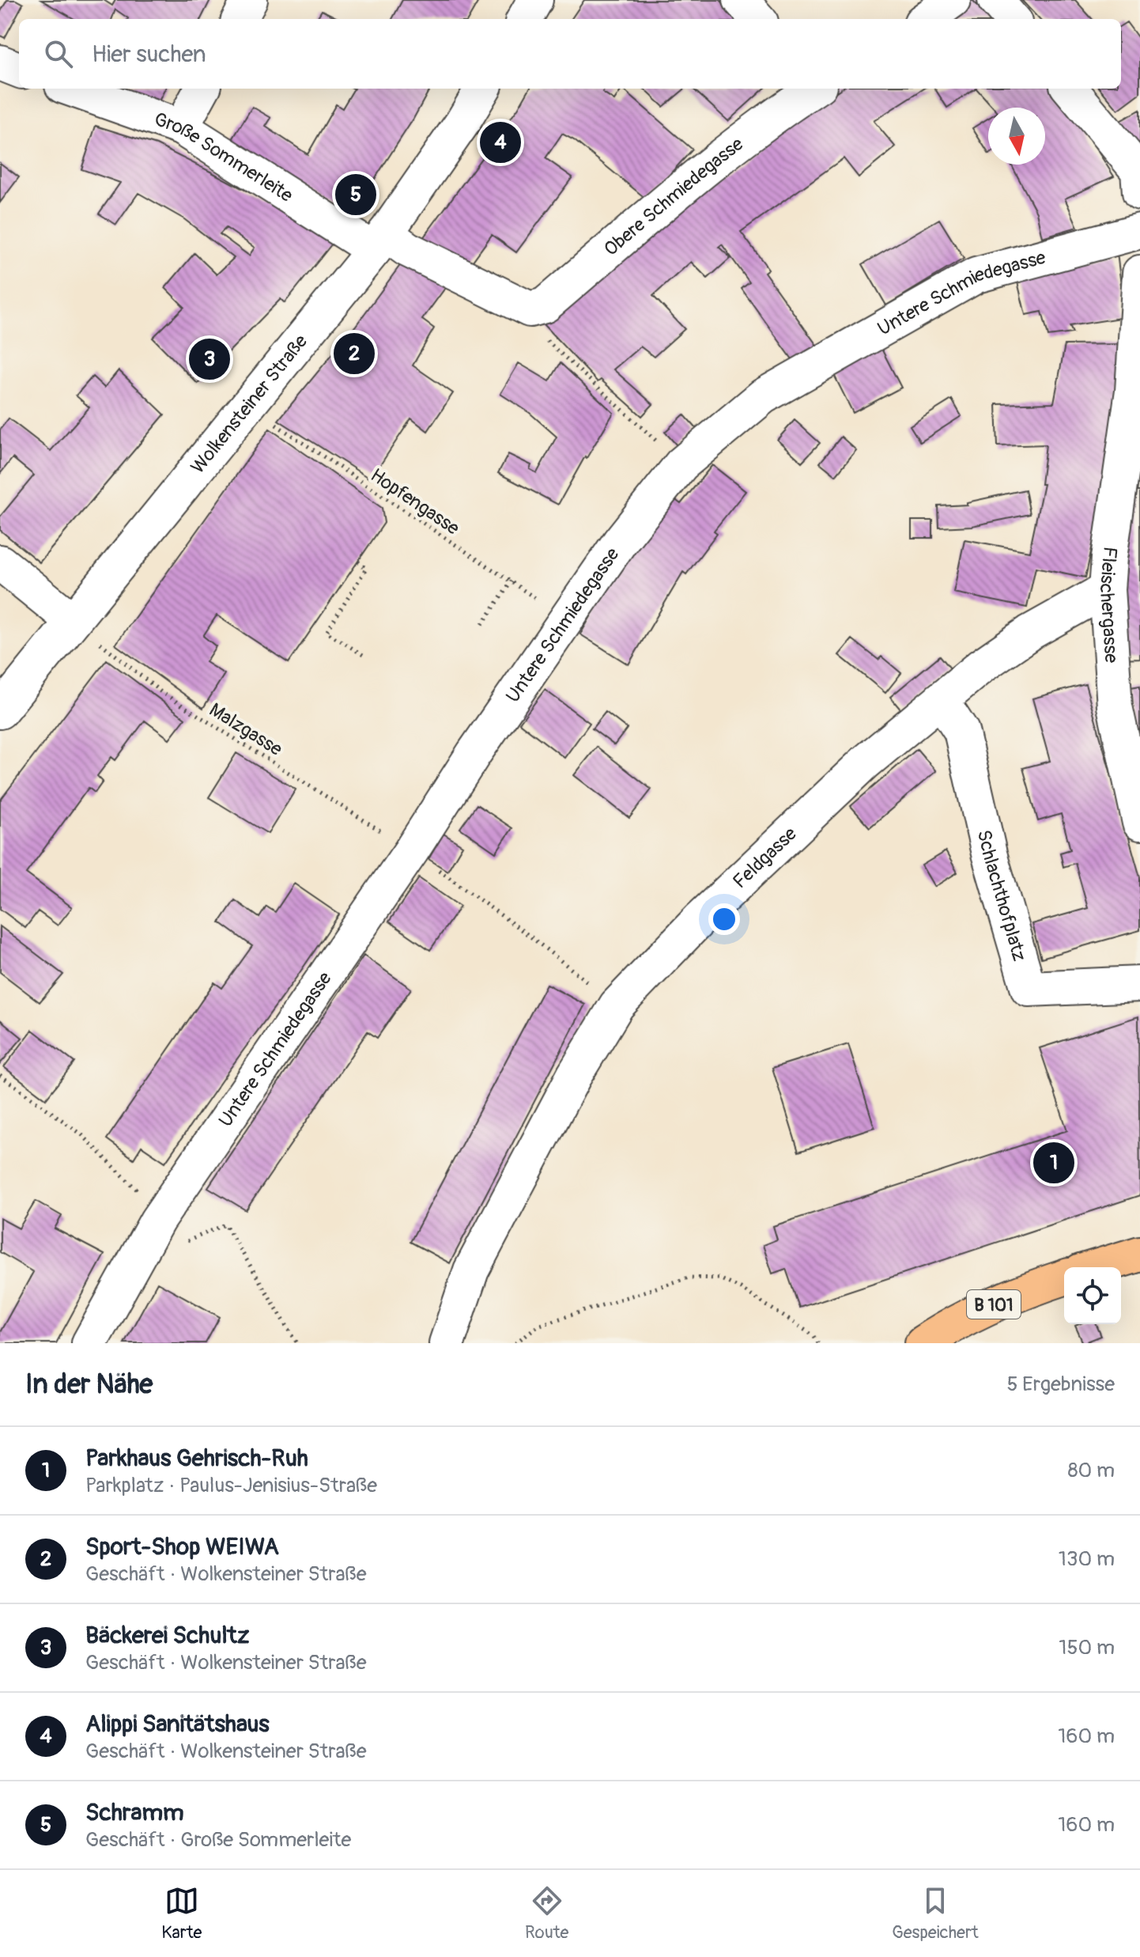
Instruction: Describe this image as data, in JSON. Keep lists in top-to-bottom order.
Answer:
{
  "streets": {
    "main road": ["B 101"],
    "street": [
      "Große Sommerleite",
      "Obere Schmiedegasse",
      "Untere Schmiedegasse",
      "Wolkensteiner Straße",
      "Fleischergasse",
      "Feldgasse",
      "Schlachthofplatz"
    ],
    "path": ["Hopfengasse", "Malzgasse"]
  },
  "crossings": [
    ["Große Sommerleite", "Wolkensteiner Straße"],
    ["Untere Schmiedegasse", "Hopfengasse"],
    ["Untere Schmiedegasse", "Malzgasse"],
    ["Wolkensteiner Straße", "Hopfengasse"],
    ["Wolkensteiner Straße", "Malzgasse"],
    ["Fleischergasse", "Feldgasse"],
    ["Malzgasse", "Feldgasse"],
    ["Feldgasse", "Schlachthofplatz"]
  ],
  "north": "bottom",
  "page": {
    "search": "Hier suchen",
    "pins": [
      "4",
      "5",
      "2",
      "3",
      "1"
    ],
    "heading": ["In der Nähe", "5 Ergebnisse"],
    "list": [
      {
        "mark": "1",
        "name": "Parkhaus Gehrisch-Ruh",
        "note": "Parkplatz · Paulus-Jenisius-Straße",
        "value": "80 m"
      },
      {
        "mark": "2",
        "name": "Sport-Shop WEIWA",
        "note": "Geschäft · Wolkensteiner Straße",
        "value": "130 m"
      },
      {
        "mark": "3",
        "name": "Bäckerei Schultz",
        "note": "Geschäft · Wolkensteiner Straße",
        "value": "150 m"
      },
      {
        "mark": "4",
        "name": "Alippi Sanitätshaus",
        "note": "Geschäft · Wolkensteiner Straße",
        "value": "160 m"
      },
      {
        "mark": "5",
        "name": "Schramm",
        "note": "Geschäft · Große Sommerleite",
        "value": "160 m"
      }
    ],
    "nav": ["Karte", "Route", "Gespeichert"]
  }
}
